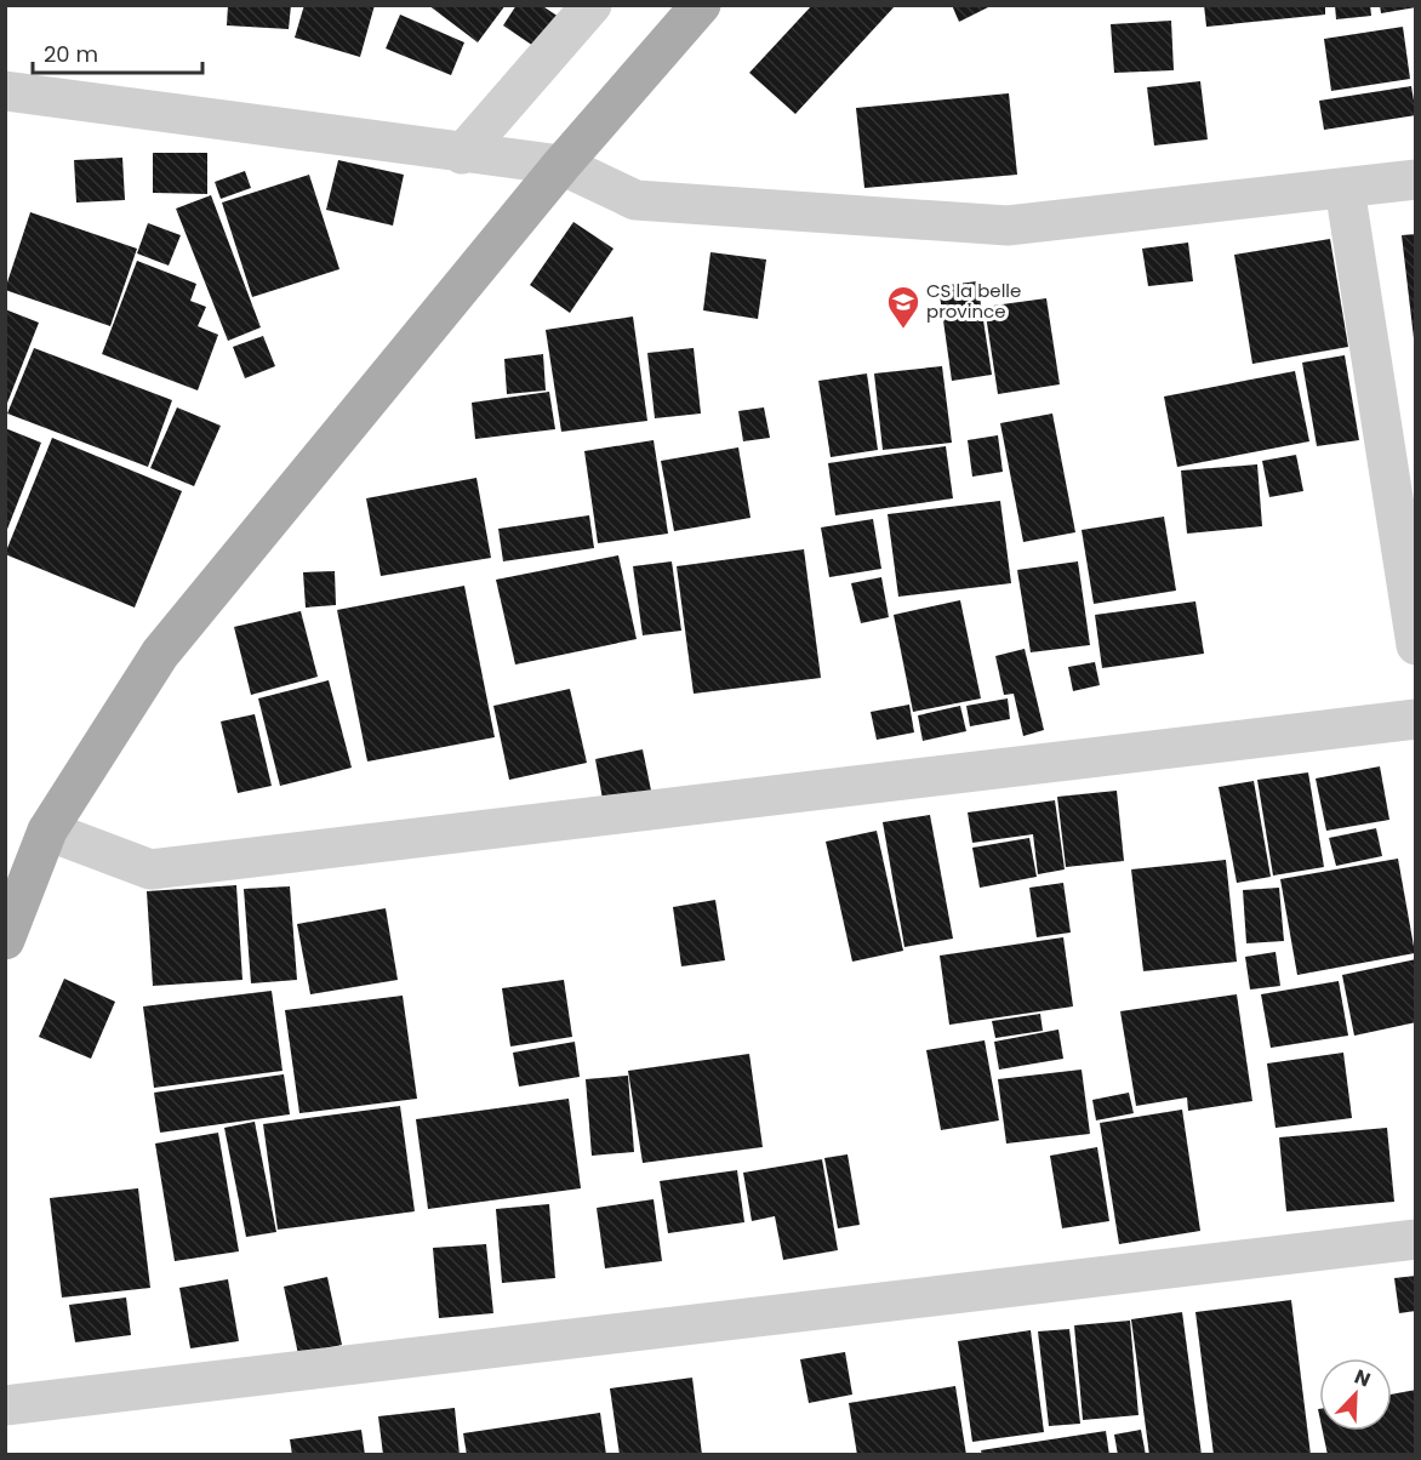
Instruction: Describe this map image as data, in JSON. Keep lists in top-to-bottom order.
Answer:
{
  "places": {
    "school or university": ["CS la belle province"]
  },
  "scale_bar": "20 m",
  "north": "top right"
}
